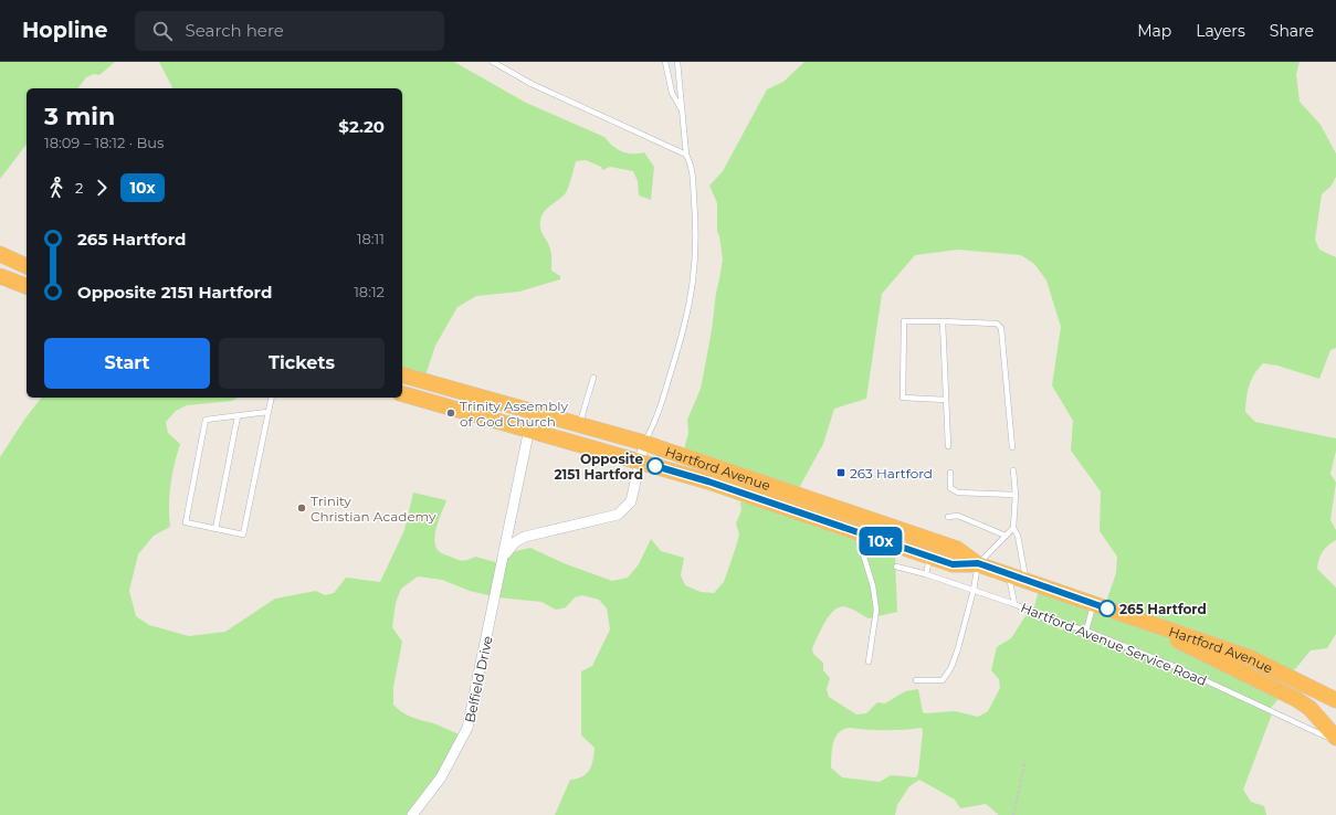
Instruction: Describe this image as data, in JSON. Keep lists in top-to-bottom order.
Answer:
{
  "streets": {
    "highway": ["Hartford Avenue"],
    "street": ["Belfield Drive"],
    "lane": ["Hartford Avenue Service Road"]
  },
  "crossings": [
    ["Hartford Avenue", "Hartford Avenue Service Road"],
    ["Hartford Avenue", "Belfield Drive"]
  ],
  "places": {
    "other": [
      "Trinity Assembly of God Church",
      "Opposite 2151 Hartford",
      "Trinity Christian Academy",
      "265 Hartford"
    ],
    "transit": ["263 Hartford"]
  },
  "lines": ["bus line 10x"],
  "page": {
    "header": "Hopline",
    "search": "Search here",
    "nav": ["Map", "Layers", "Share"],
    "on_map": "10x",
    "heading": ["3 min", "18:09 – 18:12 · Bus", "$2.20"],
    "legs": ["2", "10x"],
    "list": [
      {
        "name": "265 Hartford",
        "value": "18:11"
      },
      {
        "name": "Opposite 2151 Hartford",
        "value": "18:12"
      }
    ],
    "buttons": ["Start", "Tickets"]
  }
}
